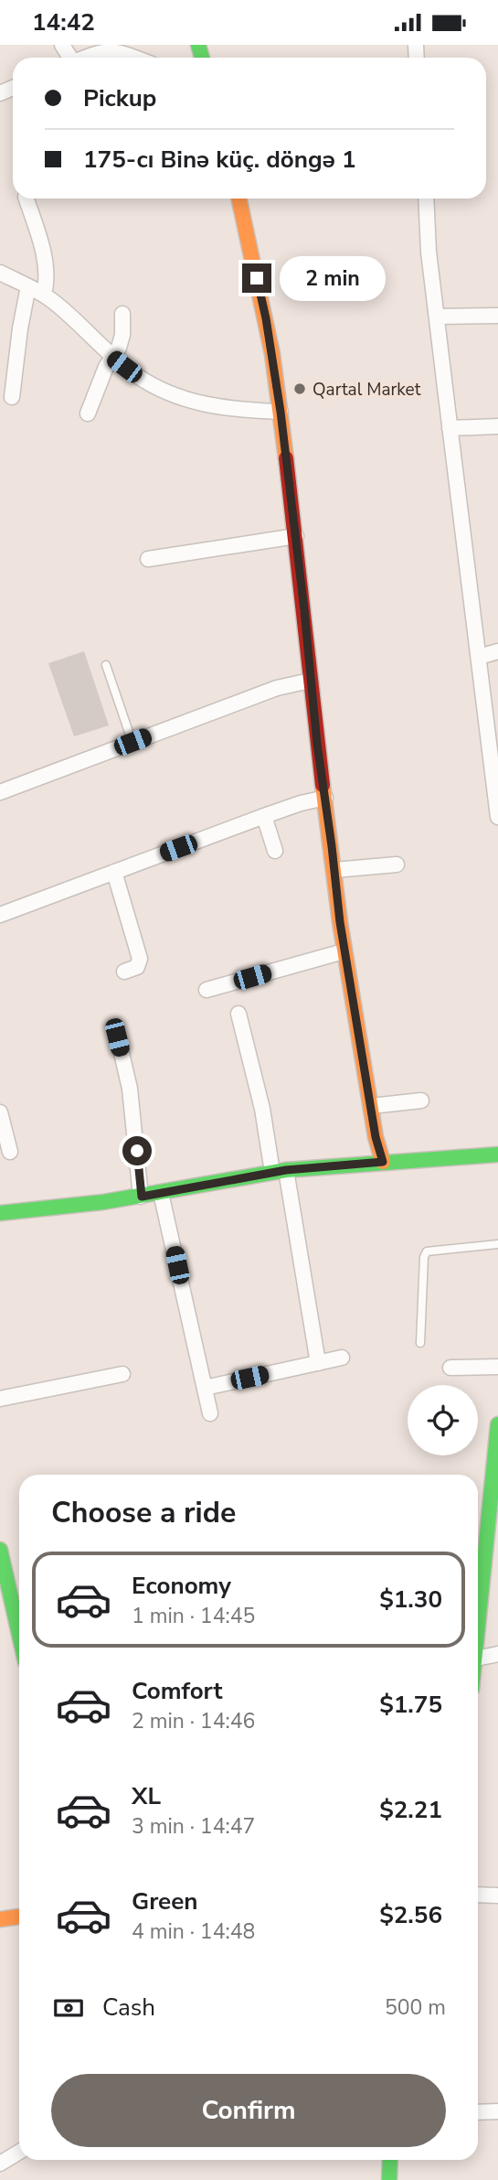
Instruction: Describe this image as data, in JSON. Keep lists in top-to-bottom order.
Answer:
{
  "places": ["Qartal Market"],
  "page": {
    "status": "14:42",
    "banner": ["Pickup", "175-cı Binə küç. döngə 1"],
    "bubble": "2 min",
    "heading": "Choose a ride",
    "list": [
      {
        "name": "Economy",
        "note": "1 min · 14:45",
        "value": "$1.30"
      },
      {
        "name": "Comfort",
        "note": "2 min · 14:46",
        "value": "$1.75"
      },
      {
        "name": "XL",
        "note": "3 min · 14:47",
        "value": "$2.21"
      },
      {
        "name": "Green",
        "note": "4 min · 14:48",
        "value": "$2.56"
      }
    ],
    "pay": ["Cash", "500 m"],
    "buttons": "Confirm"
  }
}
